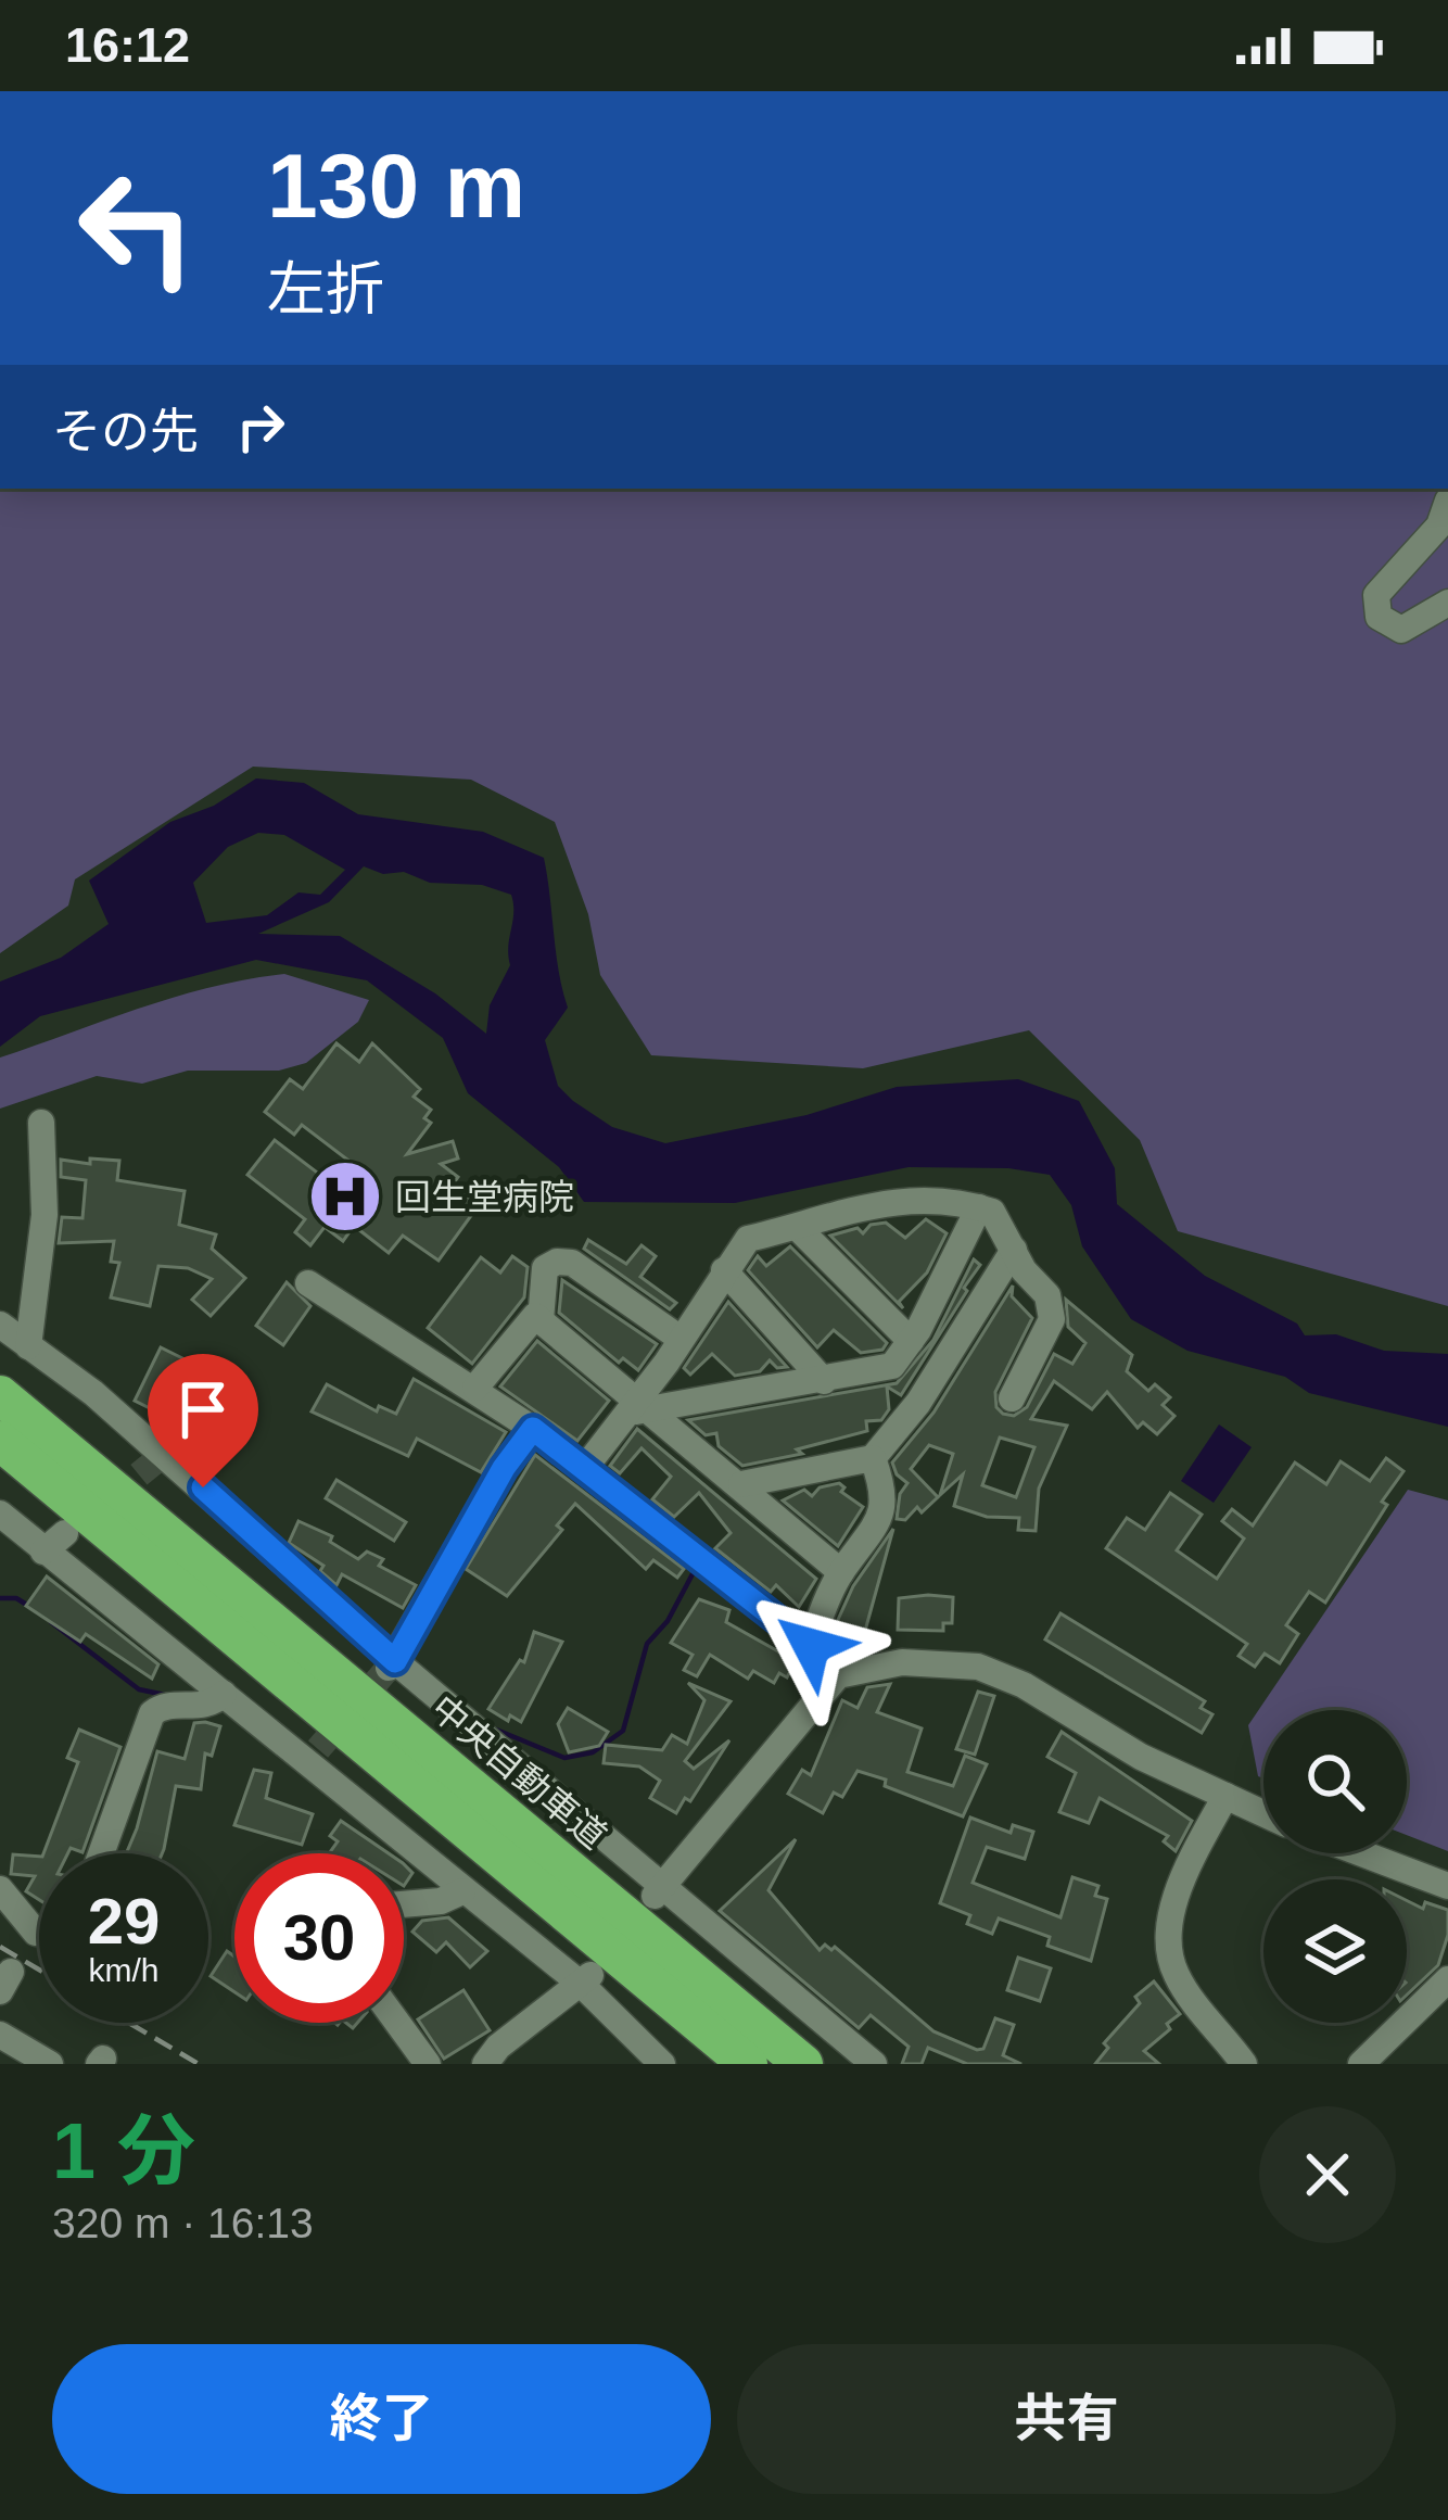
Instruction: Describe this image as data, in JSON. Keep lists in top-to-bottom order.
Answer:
{
  "streets": {
    "highway": ["中央自動車道"]
  },
  "places": {
    "hospital": ["回生堂病院"]
  },
  "page": {
    "status": "16:12",
    "turn": ["130 m", "左折"],
    "then": "その先",
    "speed": "29 km/h",
    "limit": "30",
    "heading": ["1 分", "320 m · 16:13"],
    "buttons": ["終了", "共有"]
  }
}
